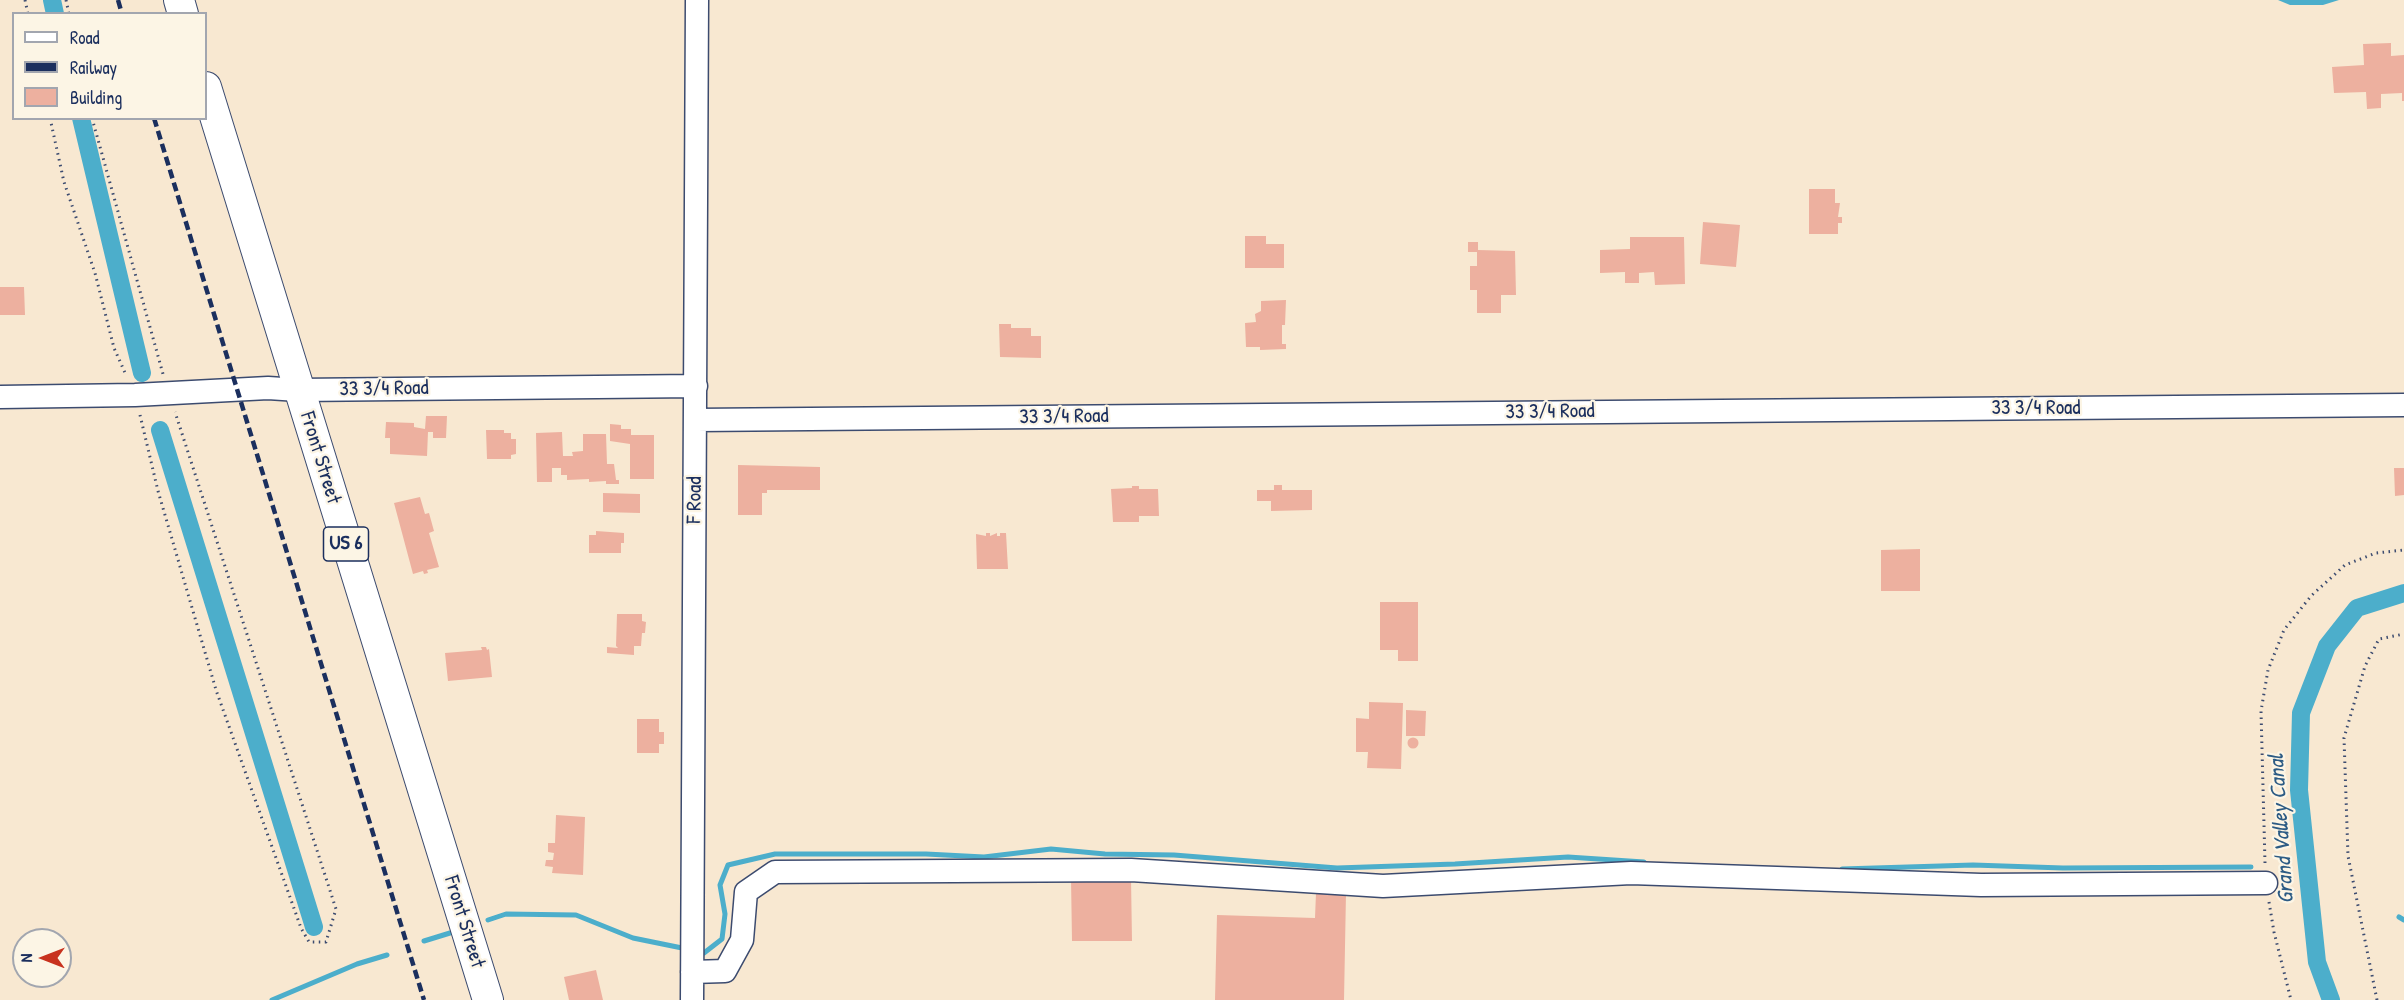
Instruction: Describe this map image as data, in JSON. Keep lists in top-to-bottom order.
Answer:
{
  "streets": {
    "main road": ["Front Street", "US 6"],
    "street": ["33 3/4 Road", "F Road"]
  },
  "crossings": [
    ["33 3/4 Road", "Front Street"],
    ["33 3/4 Road", "F Road"]
  ],
  "water": ["Grand Valley Canal"],
  "legend": ["Road", "Railway", "Building"],
  "north": "left"
}
